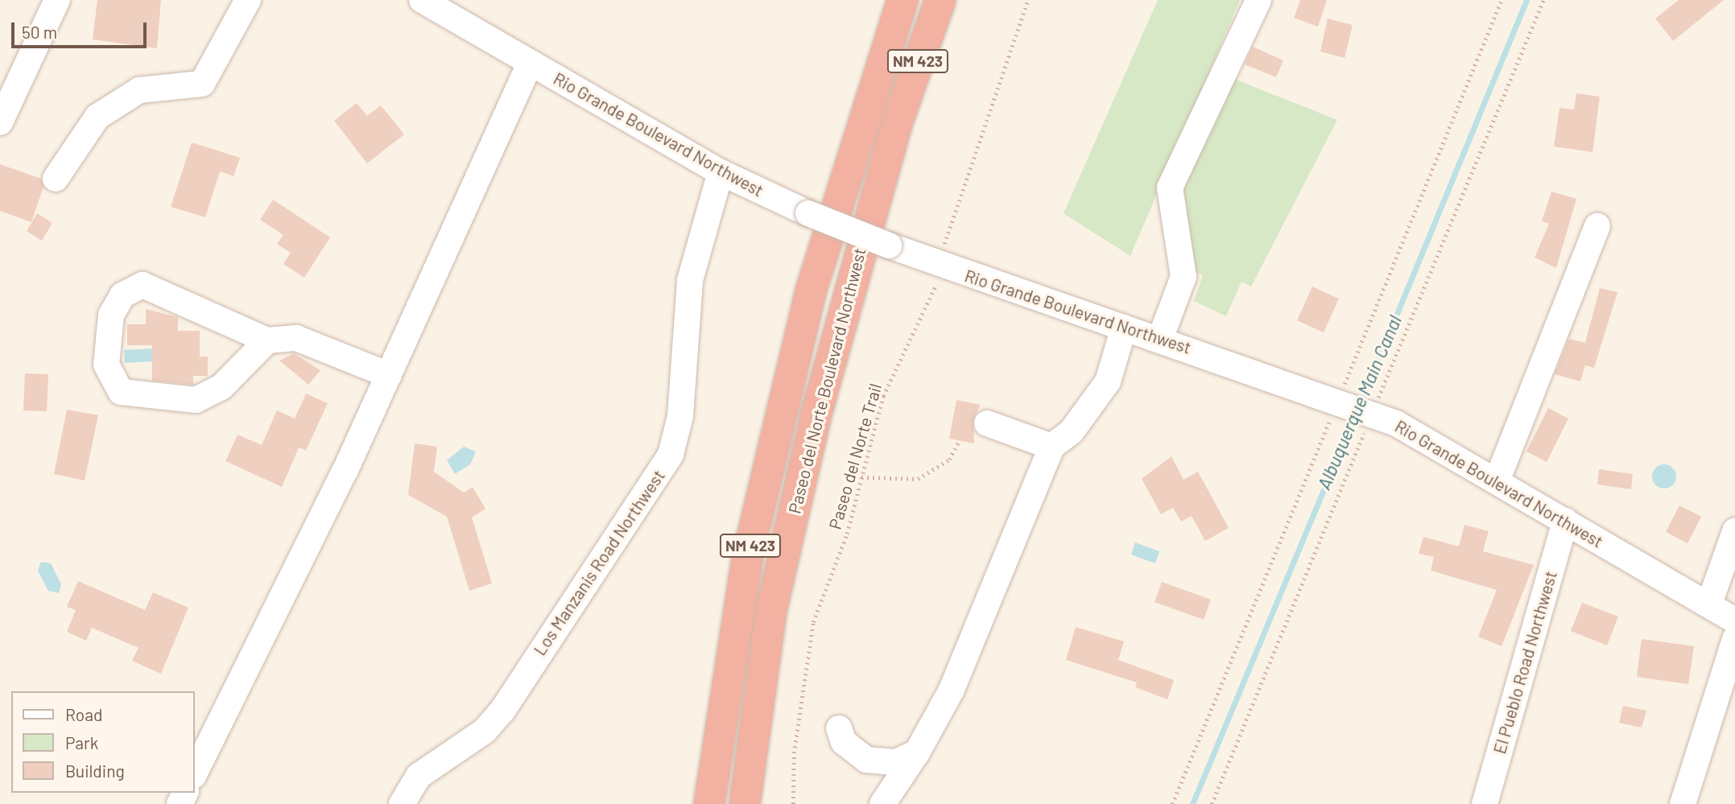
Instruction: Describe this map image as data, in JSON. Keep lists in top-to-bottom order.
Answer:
{
  "streets": {
    "highway": ["NM 423", "Paseo del Norte Boulevard Northwest"],
    "street": ["Rio Grande Boulevard Northwest", "Los Manzanis Road Northwest", "El Pueblo Road Northwest"],
    "path": ["Paseo del Norte Trail"]
  },
  "crossings": [
    ["Rio Grande Boulevard Northwest", "Paseo del Norte Trail"],
    ["Rio Grande Boulevard Northwest", "Los Manzanis Road Northwest"],
    ["Rio Grande Boulevard Northwest", "El Pueblo Road Northwest"]
  ],
  "water": ["Albuquerque Main Canal"],
  "legend": ["Road", "Park", "Building"],
  "scale_bar": "50 m"
}
